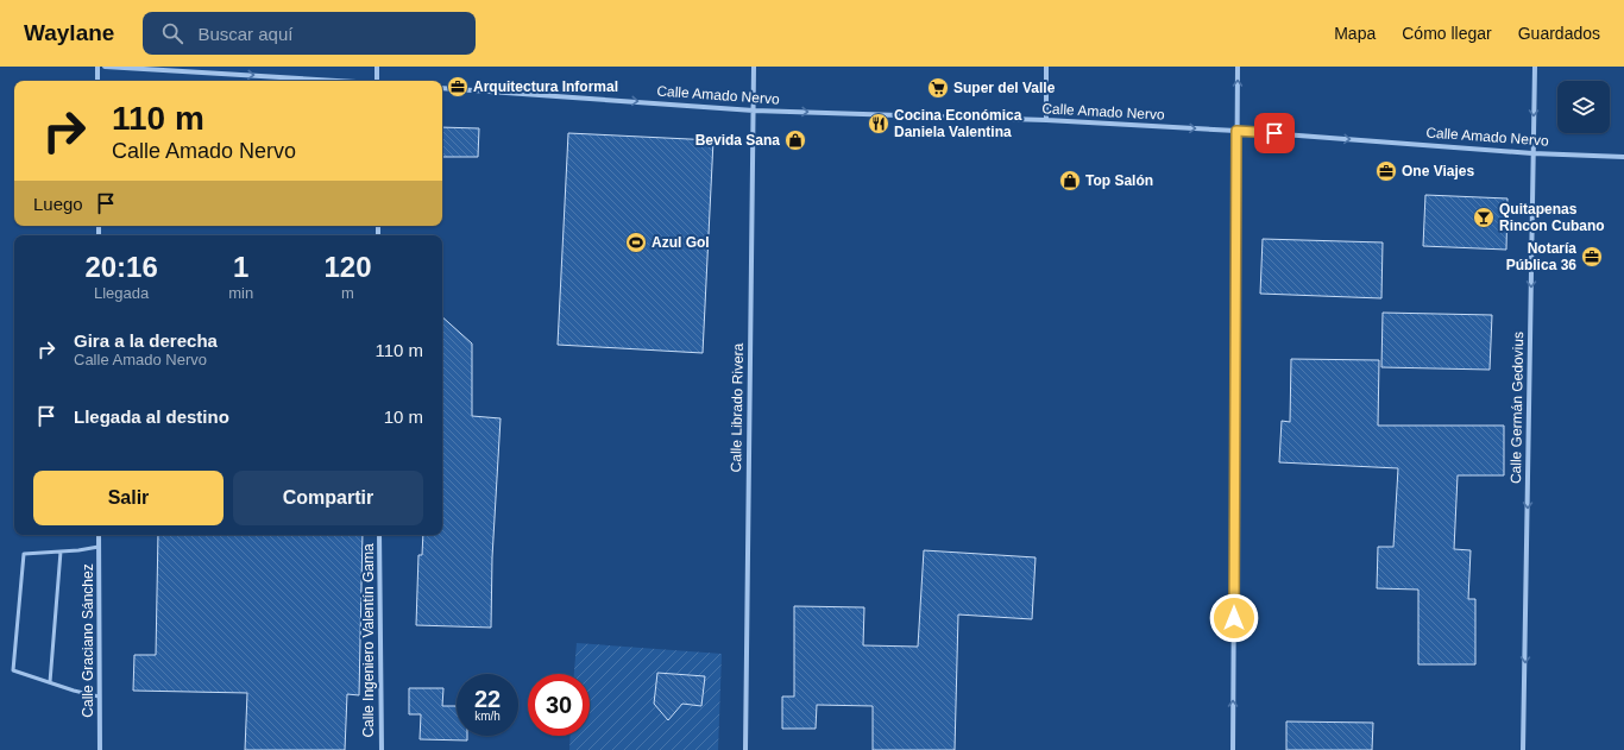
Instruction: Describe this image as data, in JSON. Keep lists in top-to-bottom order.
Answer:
{
  "streets": {
    "street": [
      "Calle Amado Nervo",
      "Calle Librado Rivera",
      "Calle Germán Gedovius",
      "Calle Graciano Sánchez",
      "Calle Ingeniero Valentín Gama"
    ]
  },
  "crossings": [
    ["Calle Amado Nervo", "Calle Librado Rivera"],
    ["Calle Amado Nervo", "Calle Germán Gedovius"]
  ],
  "one_way": ["Calle Amado Nervo", "Calle Germán Gedovius"],
  "places": {
    "office": ["Arquitectura Informal", "One Viajes", "Notaría Pública 36"],
    "supermarket": ["Super del Valle"],
    "restaurant": ["Cocina Económica Daniela Valentina"],
    "shop": ["Bevida Sana", "Top Salón"],
    "bar": ["Quitapenas Rincon Cubano"],
    "sports": ["Azul Gol"]
  },
  "page": {
    "header": "Waylane",
    "search": "Buscar aquí",
    "nav": ["Mapa", "Cómo llegar", "Guardados"],
    "turn": ["110 m", "Calle Amado Nervo"],
    "then": "Luego",
    "eta": [
      "20:16",
      "Llegada",
      "1",
      "min",
      "120",
      "m"
    ],
    "list": [
      {
        "name": "Gira a la derecha",
        "note": "Calle Amado Nervo",
        "value": "110 m"
      },
      {
        "name": "Llegada al destino",
        "value": "10 m"
      }
    ],
    "buttons": ["Salir", "Compartir"],
    "speed": "22 km/h",
    "limit": "30"
  }
}
